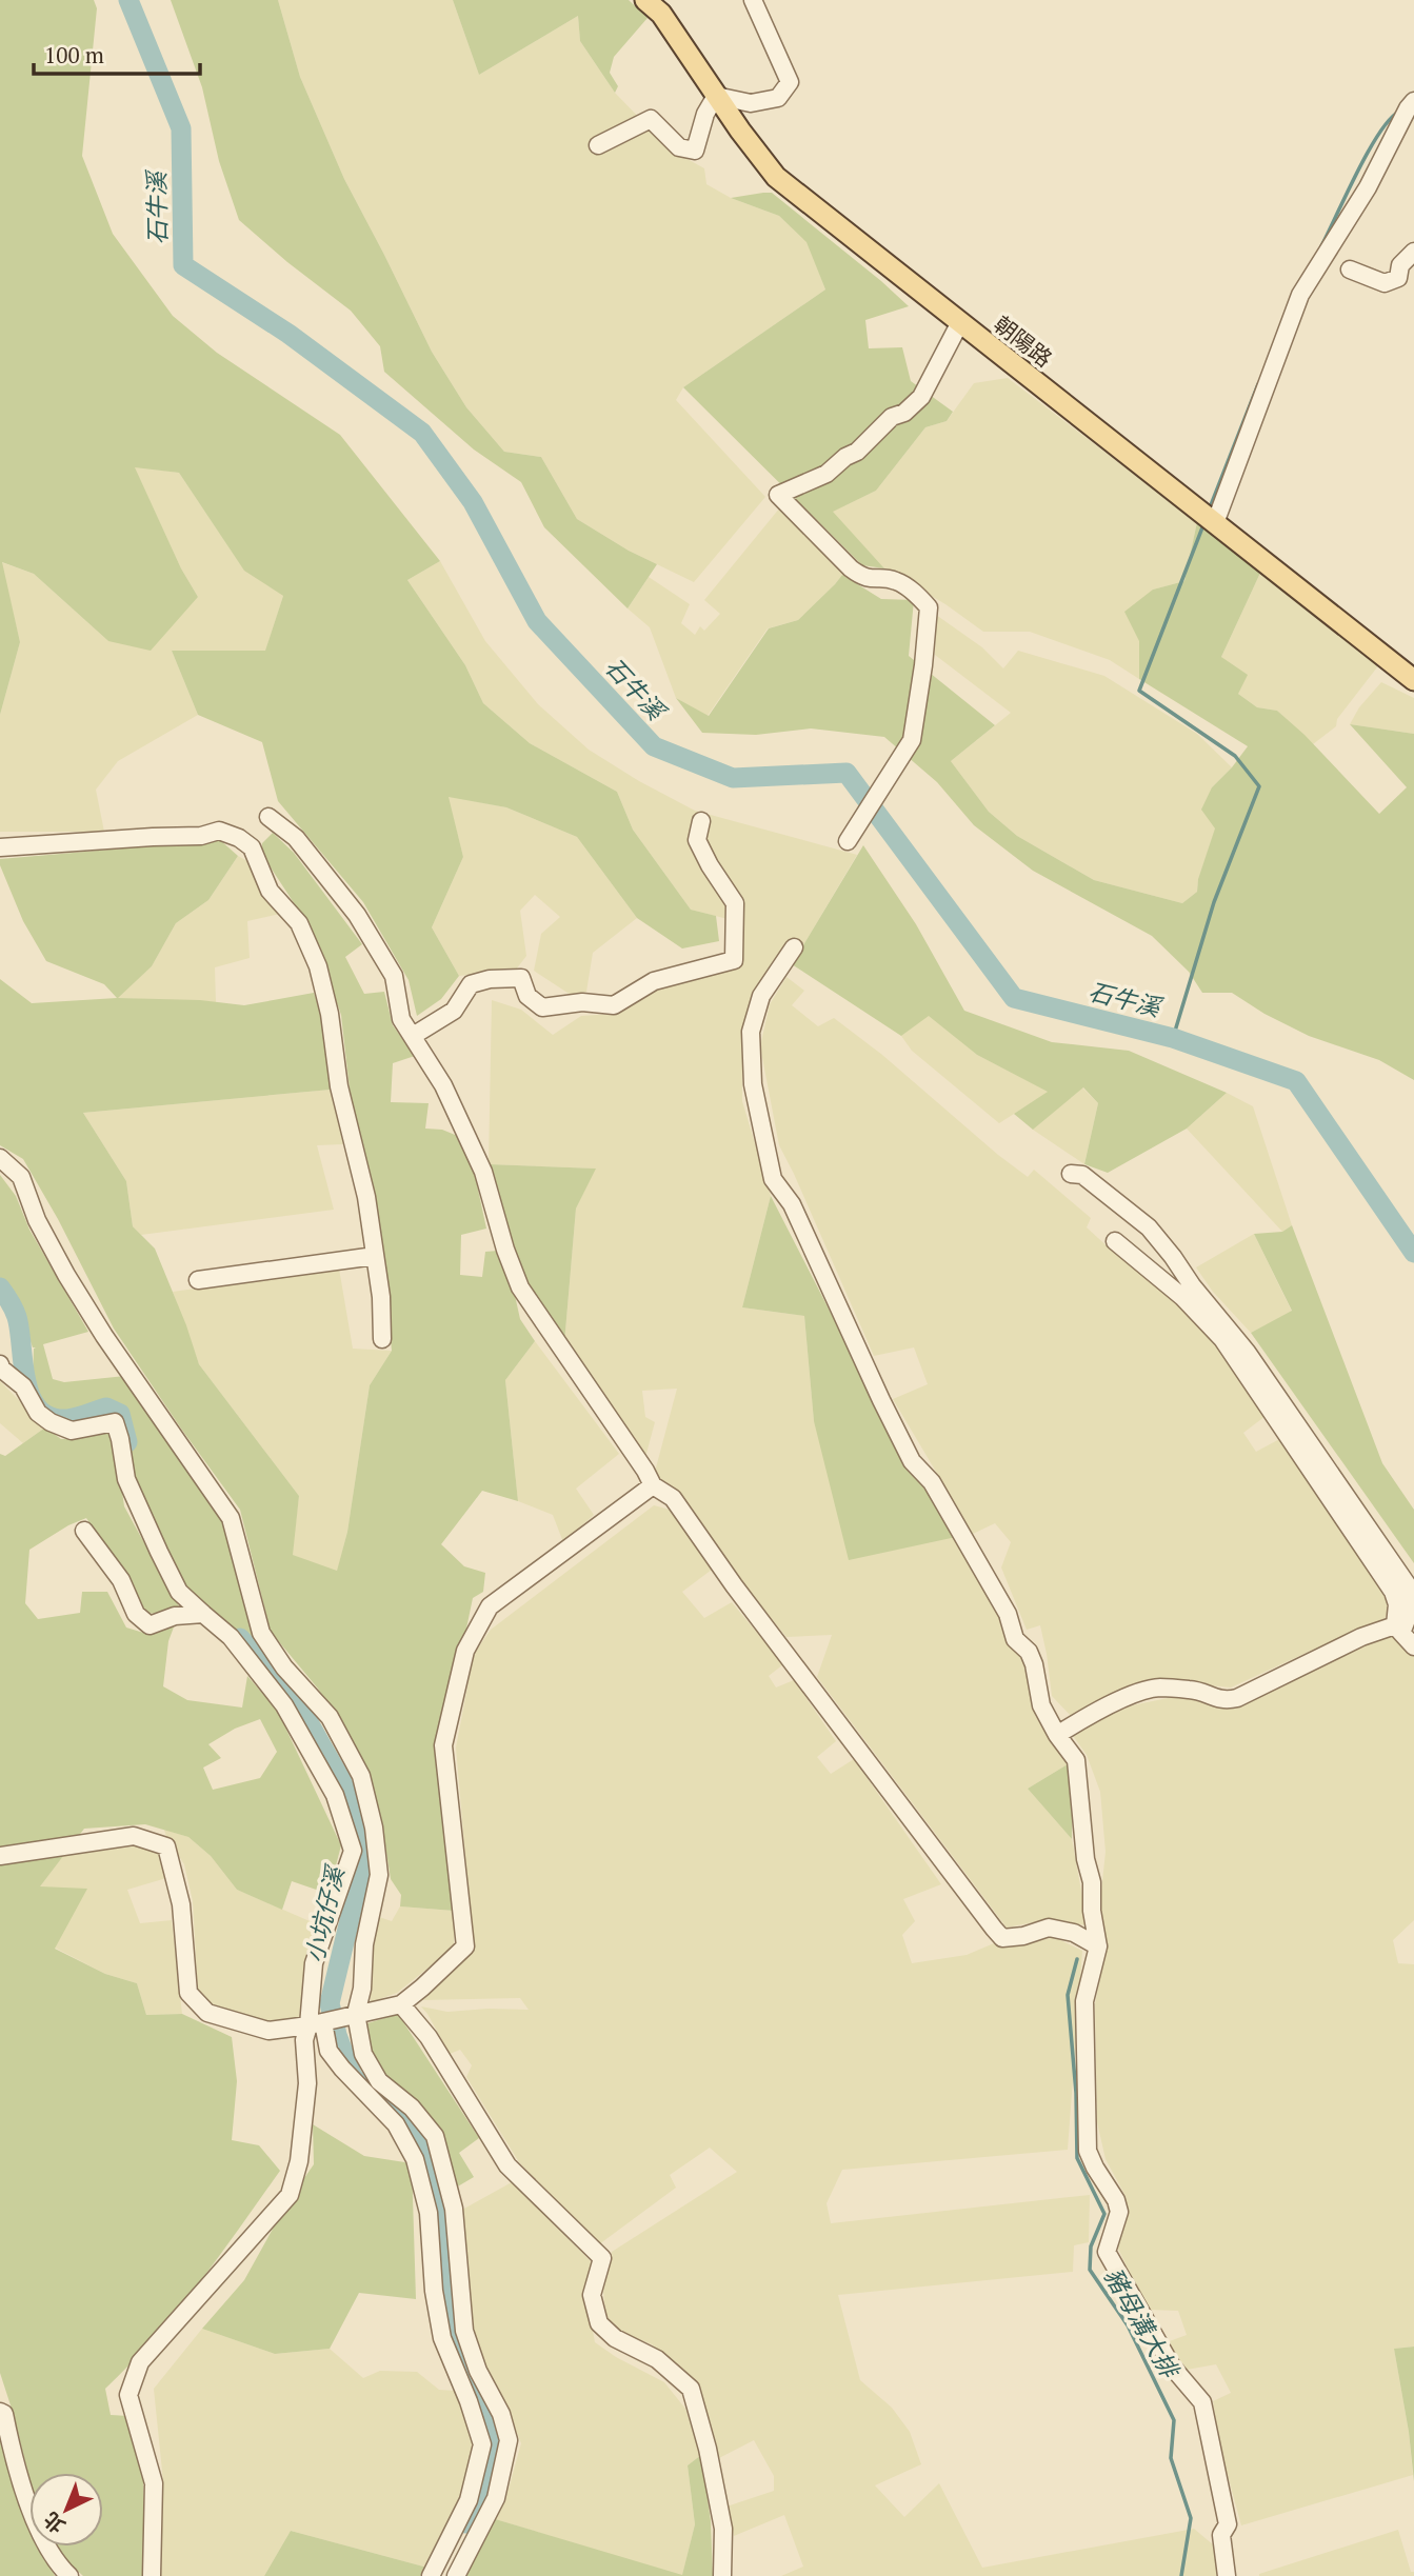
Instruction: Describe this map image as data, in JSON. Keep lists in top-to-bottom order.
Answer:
{
  "streets": {
    "main road": ["朝陽路"]
  },
  "water": ["石牛溪", "小坑仔溪", "豬母溝大排"],
  "scale_bar": "100 m",
  "north": "bottom left"
}
